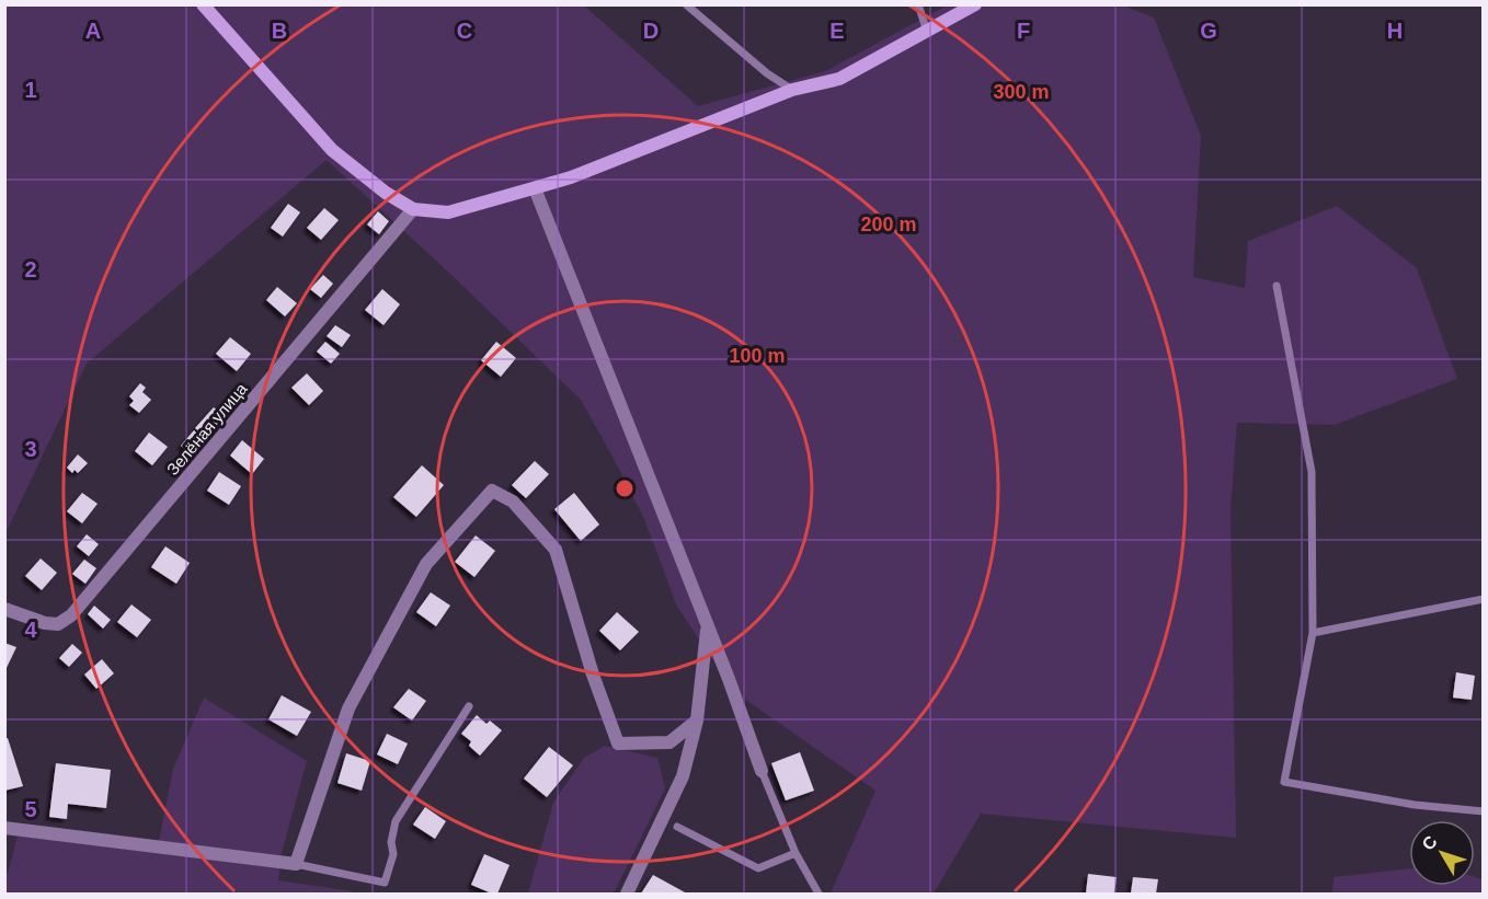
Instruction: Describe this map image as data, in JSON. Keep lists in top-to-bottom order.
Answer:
{
  "streets": {
    "street": ["Зелёная улица"]
  },
  "north": "top left",
  "grid": {
    "columns": [
      "A",
      "B",
      "C",
      "D",
      "E",
      "F",
      "G",
      "H"
    ],
    "rows": [
      "1",
      "2",
      "3",
      "4",
      "5"
    ]
  },
  "rings": ["300 m", "200 m", "100 m"]
}
